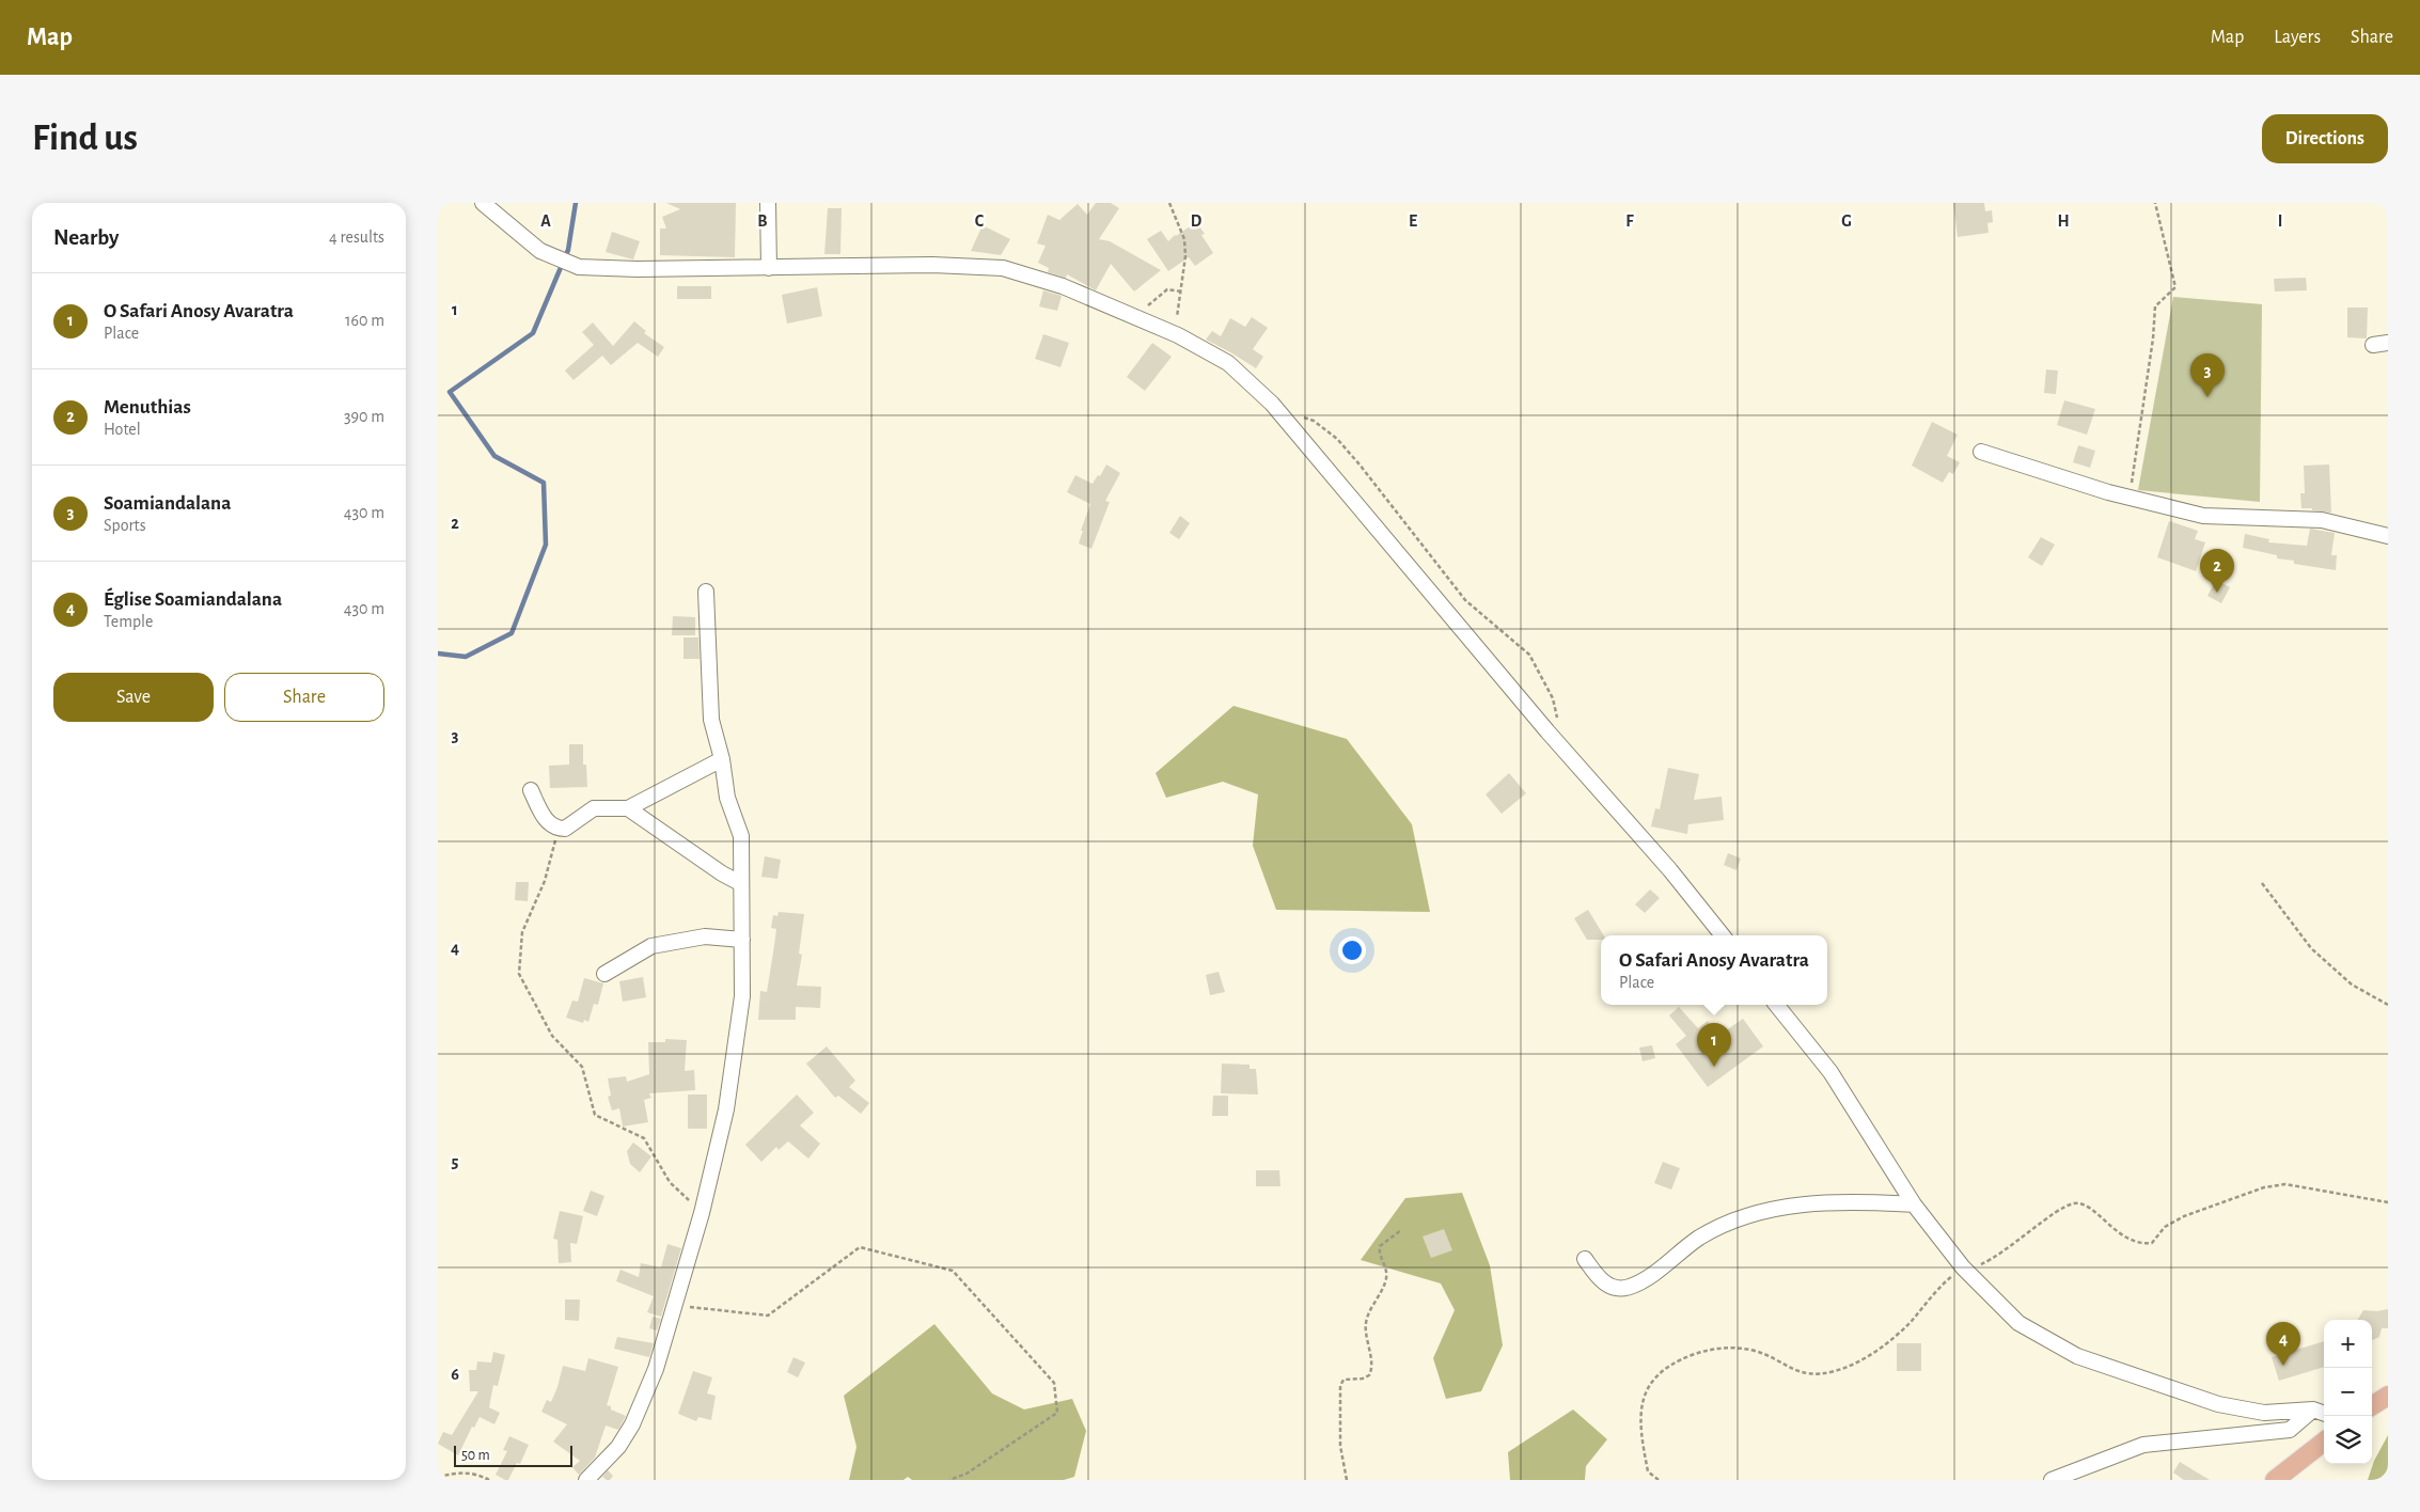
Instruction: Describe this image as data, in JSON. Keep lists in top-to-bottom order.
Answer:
{
  "scale_bar": "50 m",
  "page": {
    "header": "Map",
    "nav": ["Map", "Layers", "Share"],
    "buttons": [
      "Directions",
      ["Save", "Share"]
    ],
    "title": "Find us",
    "heading": ["Nearby", "4 results"],
    "list": [
      {
        "mark": "1",
        "name": "O Safari Anosy Avaratra",
        "note": "Place",
        "value": "160 m"
      },
      {
        "mark": "2",
        "name": "Menuthias",
        "note": "Hotel",
        "value": "390 m"
      },
      {
        "mark": "3",
        "name": "Soamiandalana",
        "note": "Sports",
        "value": "430 m"
      },
      {
        "mark": "4",
        "name": "Église Soamiandalana",
        "note": "Temple",
        "value": "430 m"
      }
    ],
    "pins": [
      "3",
      "2",
      "1",
      "4"
    ],
    "popup": ["O Safari Anosy Avaratra", "Place"],
    "map_buttons": ["+", "−"],
    "scale": "50 m"
  },
  "grid": {
    "columns": [
      "A",
      "B",
      "C",
      "D",
      "E",
      "F",
      "G",
      "H",
      "I"
    ],
    "rows": [
      "1",
      "2",
      "3",
      "4",
      "5",
      "6"
    ]
  }
}
